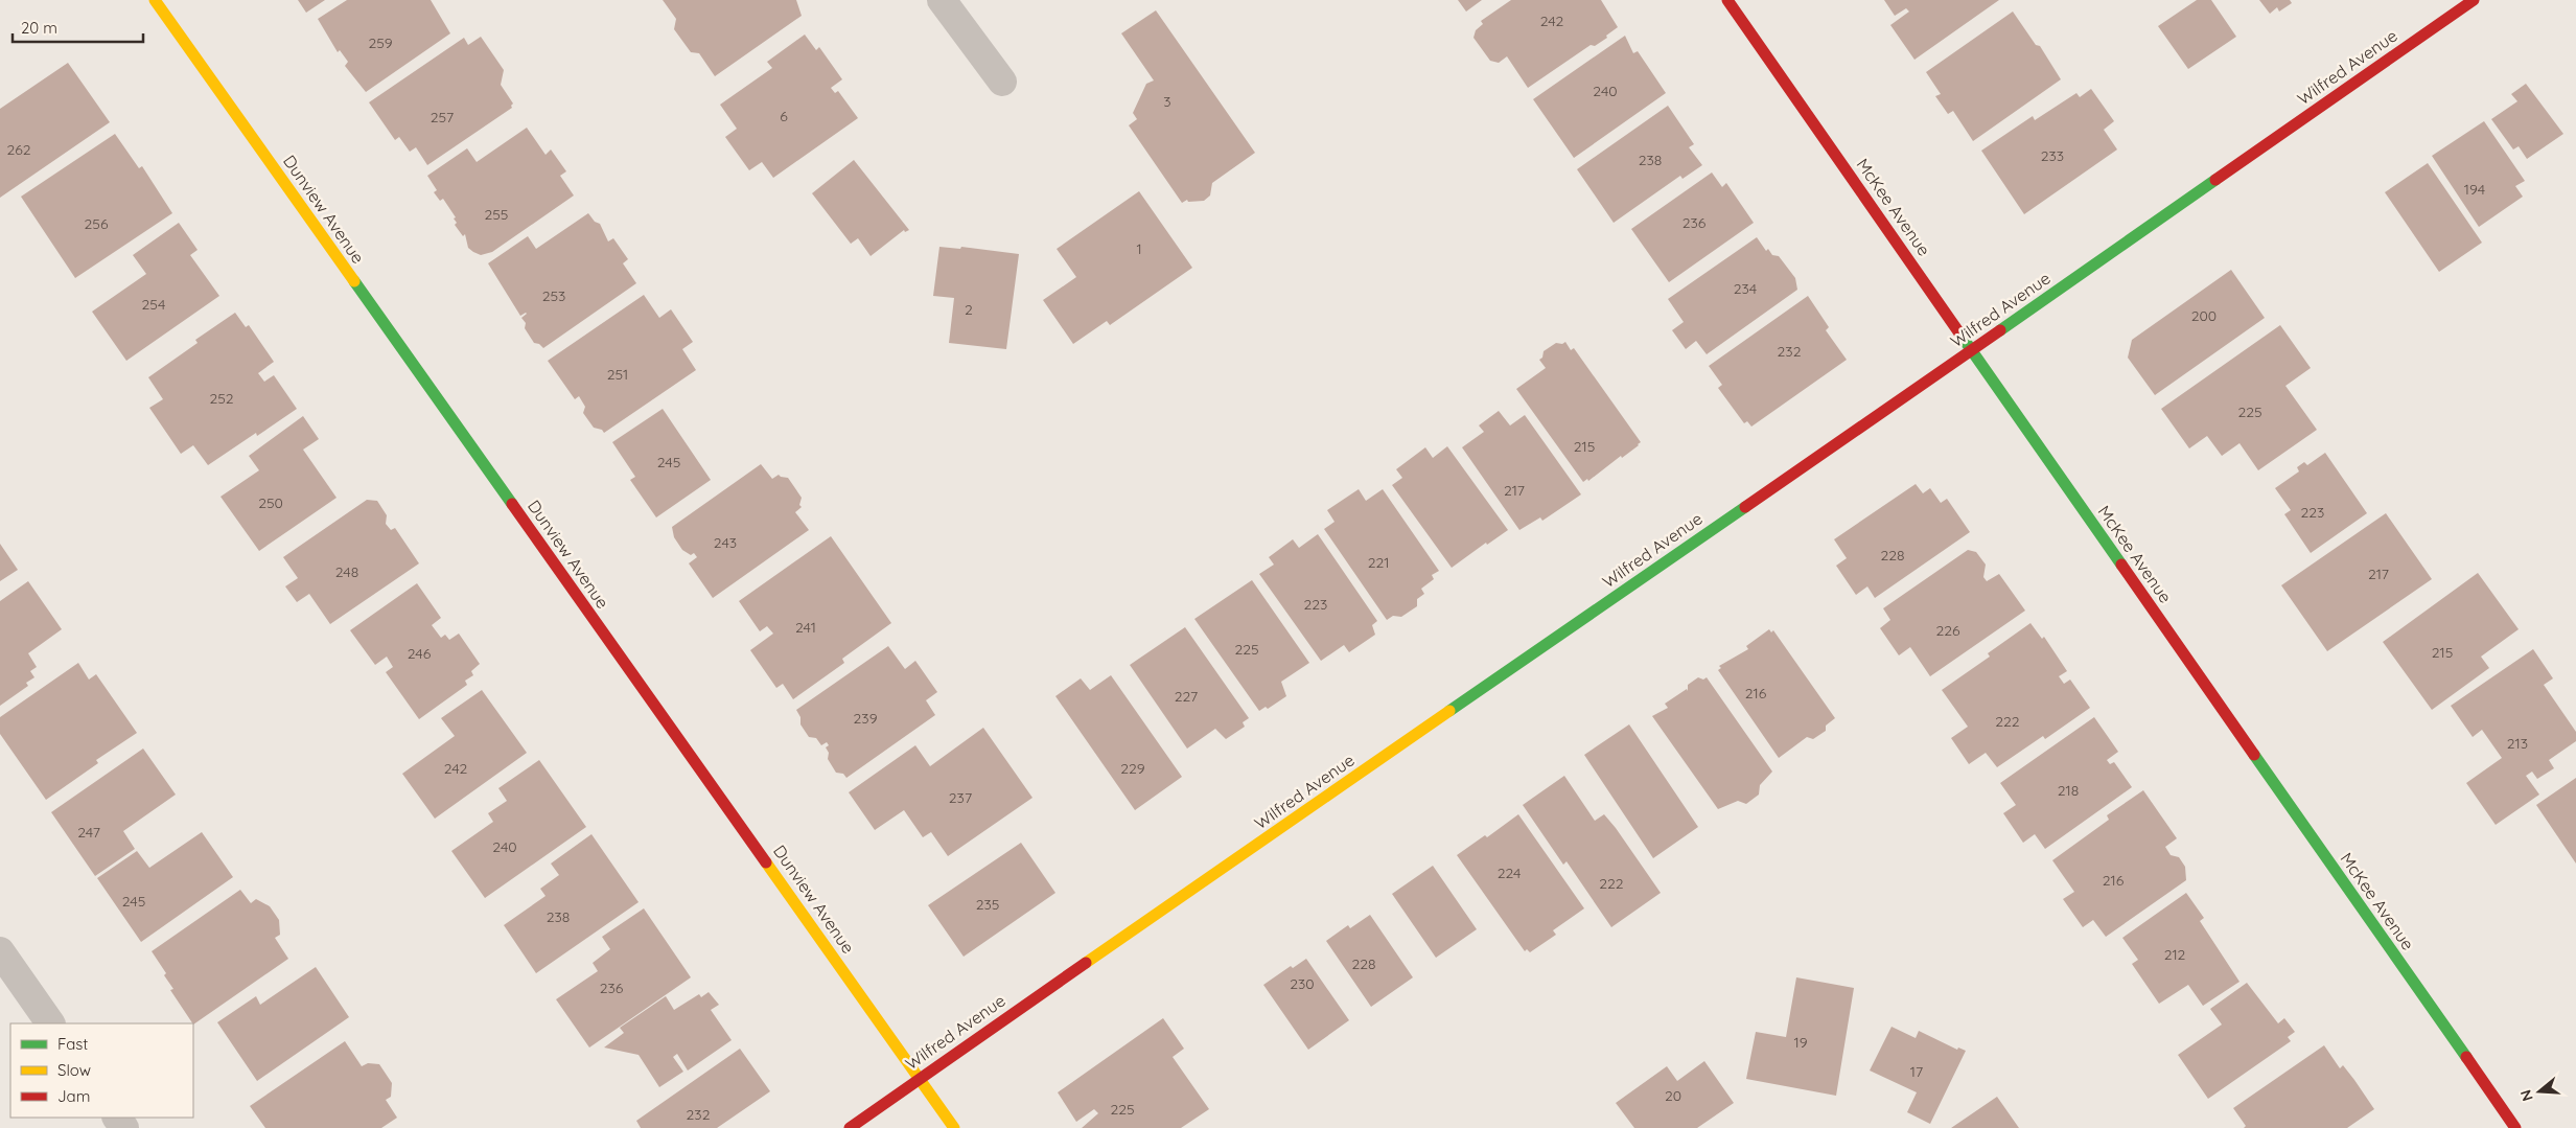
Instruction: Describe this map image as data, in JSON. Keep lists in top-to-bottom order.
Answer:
{
  "streets": {
    "street": ["Wilfred Avenue", "McKee Avenue", "Dunview Avenue"]
  },
  "crossings": [
    ["Wilfred Avenue", "McKee Avenue"],
    ["Wilfred Avenue", "Dunview Avenue"]
  ],
  "house_numbers": [
    "242",
    "259",
    "240",
    "3",
    "6",
    "257",
    "262",
    "233",
    "238",
    "194",
    "255",
    "236",
    "256",
    "1",
    "234",
    "253",
    "254",
    "2",
    "200",
    "232",
    "251",
    "252",
    "225",
    "215",
    "245",
    "217",
    "250",
    "223",
    "243",
    "228",
    "221",
    "248",
    "217",
    "223",
    "241",
    "226",
    "225",
    "215",
    "246",
    "216",
    "227",
    "239",
    "222",
    "213",
    "242",
    "229",
    "218",
    "237",
    "247",
    "240",
    "224",
    "216",
    "222",
    "245",
    "235",
    "238",
    "212",
    "228",
    "230",
    "236",
    "19",
    "17",
    "20",
    "225",
    "232"
  ],
  "legend": ["Fast", "Slow", "Jam"],
  "scale_bar": "20 m",
  "north": "left"
}
